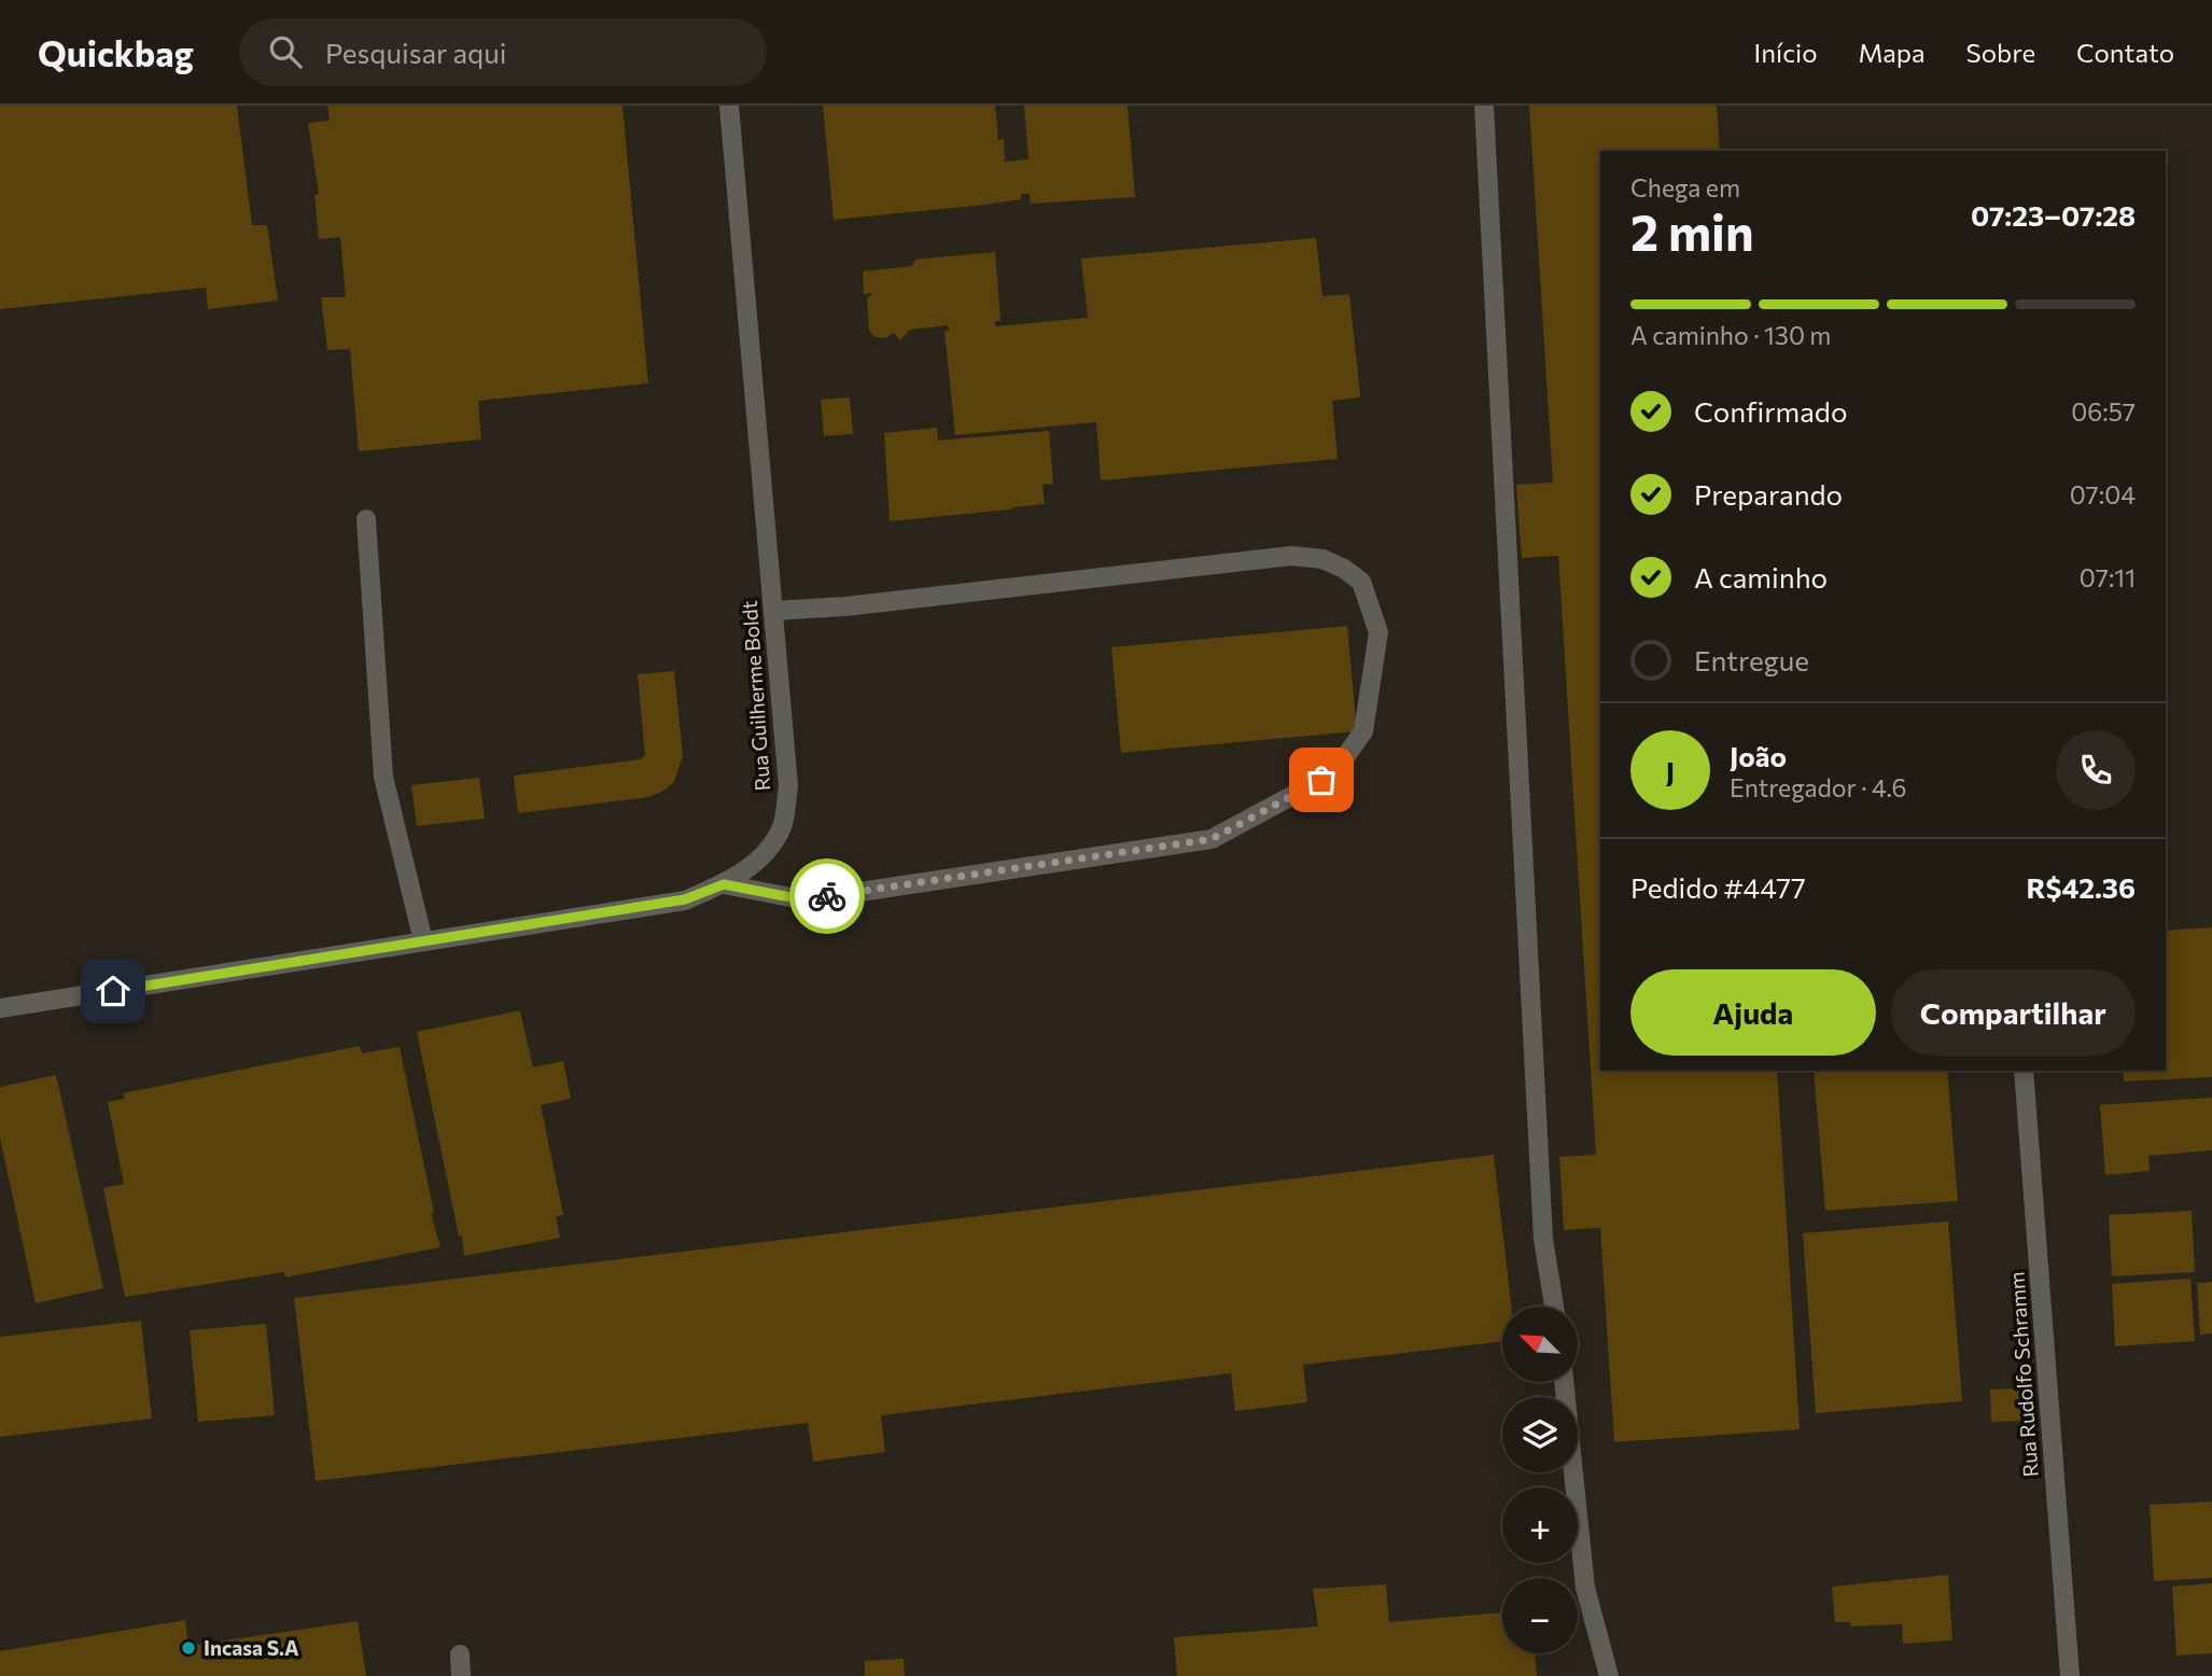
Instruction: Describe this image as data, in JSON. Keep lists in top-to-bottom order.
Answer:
{
  "streets": {
    "street": ["Rua Guilherme Boldt", "Rua Rudolfo Schramm"]
  },
  "places": ["Incasa S.A"],
  "north": "top left",
  "page": {
    "header": "Quickbag",
    "search": "Pesquisar aqui",
    "nav": [
      "Início",
      "Mapa",
      "Sobre",
      "Contato"
    ],
    "heading": ["2 min", "Chega em", "07:23–07:28"],
    "panel": [
      "João",
      "Entregador · 4.6",
      "Pedido #4477",
      "R$42.36"
    ],
    "bar": "A caminho · 130 m",
    "list": [
      ["Confirmado", "06:57"],
      ["Preparando", "07:04"],
      ["A caminho", "07:11"],
      "Entregue"
    ],
    "round": "J",
    "buttons": ["Ajuda", "Compartilhar"],
    "map_buttons": ["+", "−"]
  }
}
